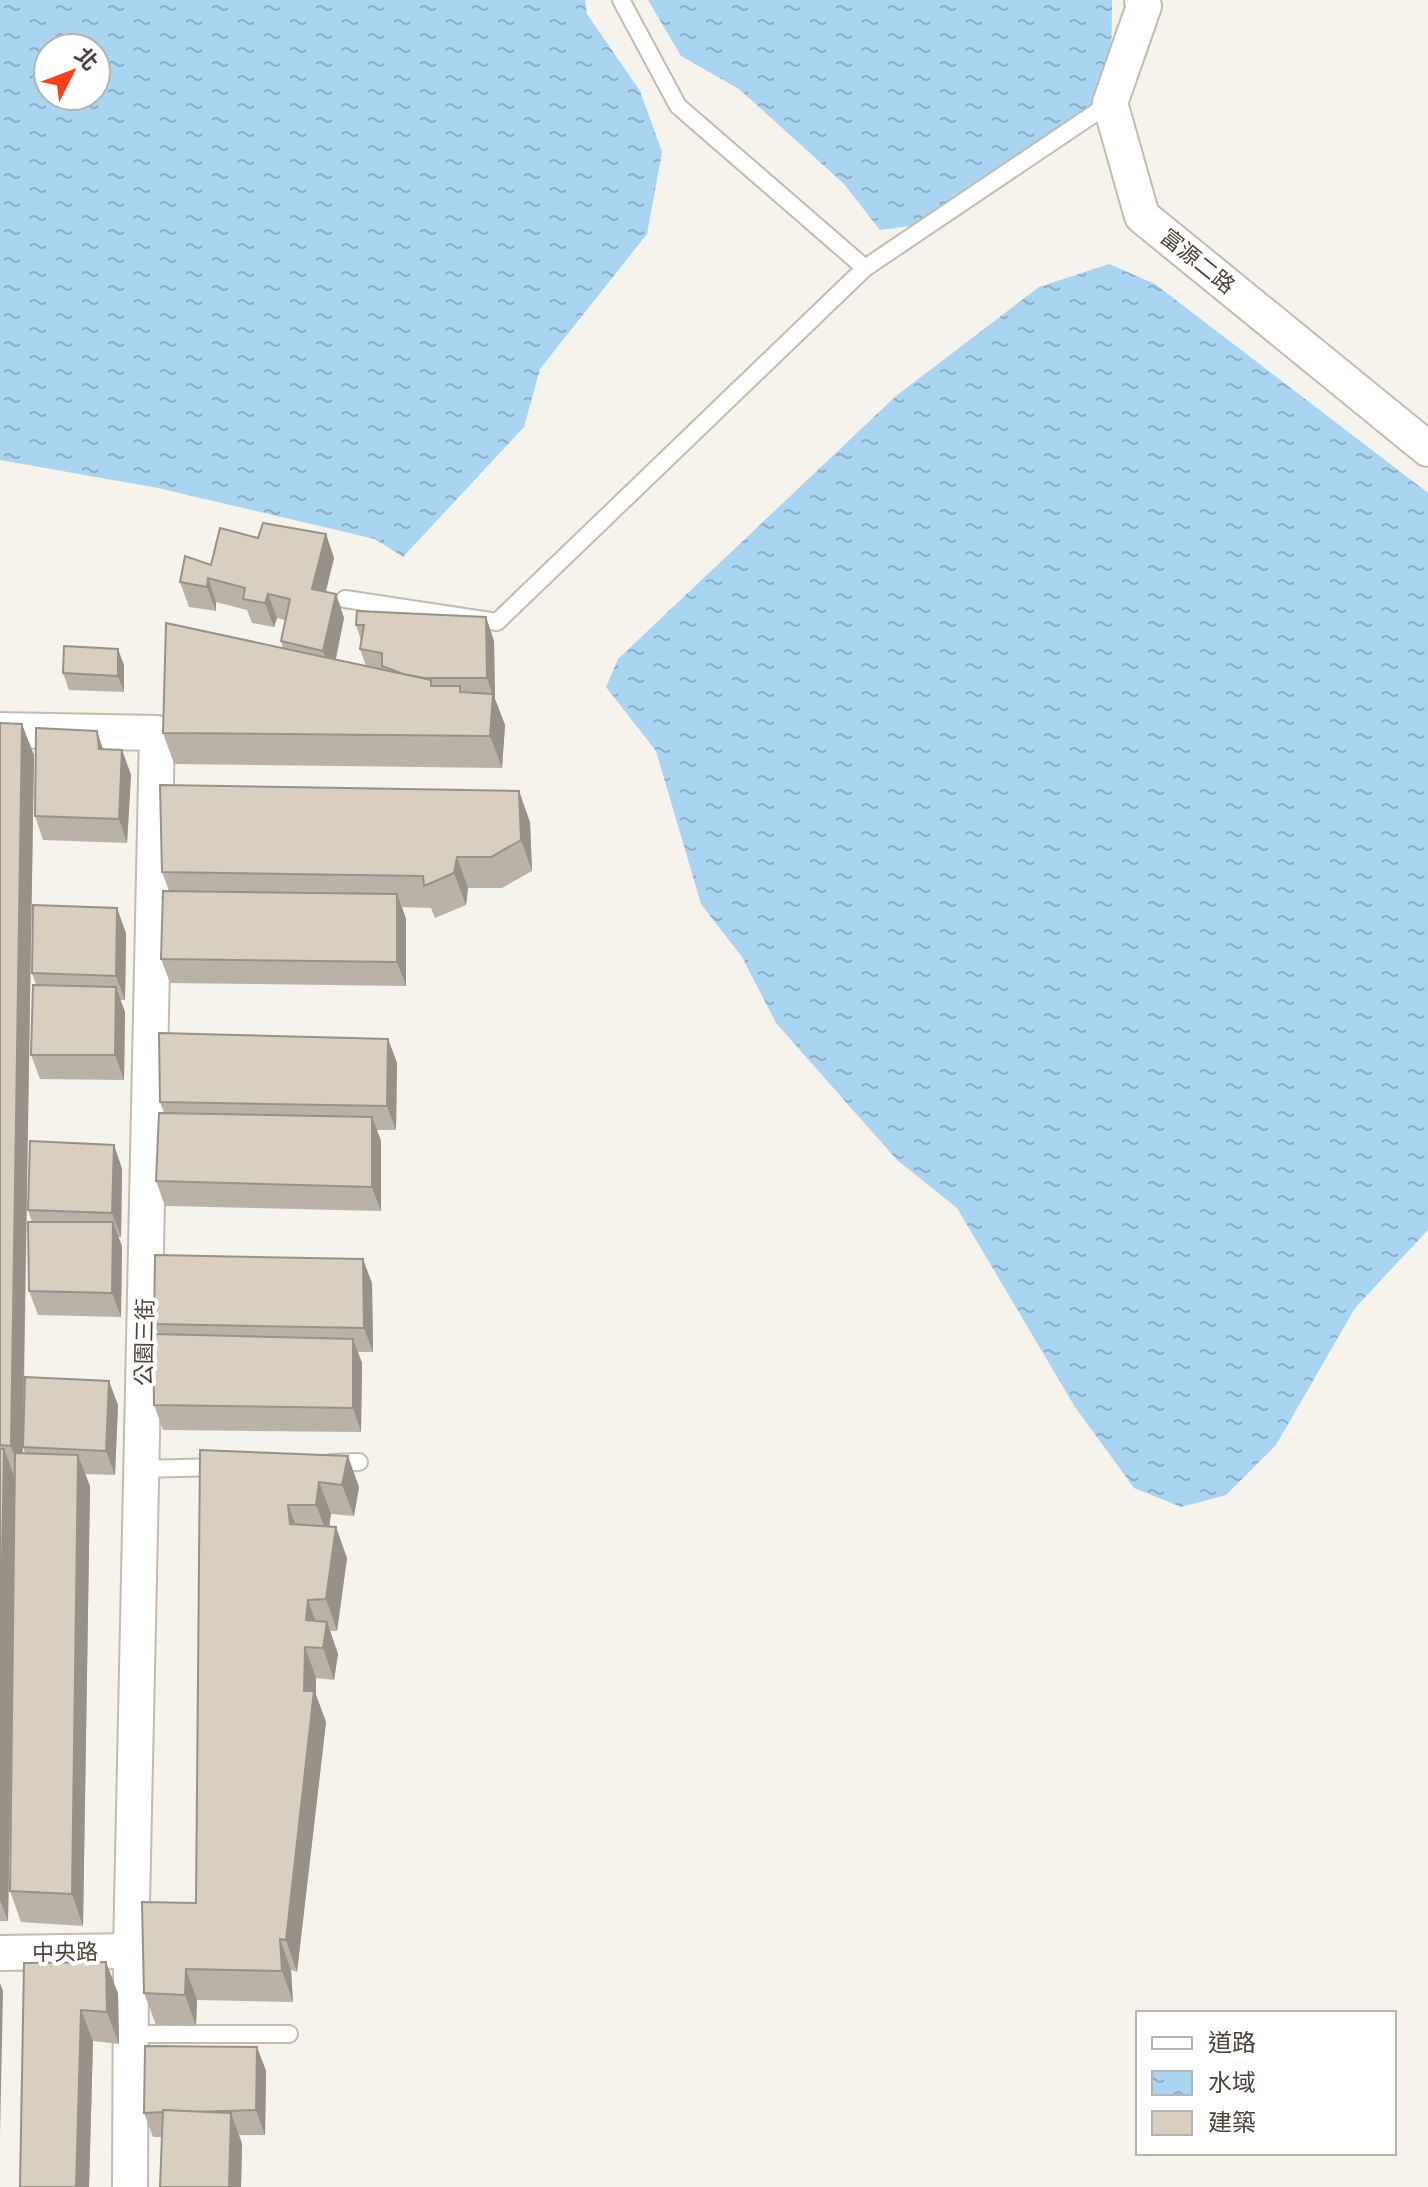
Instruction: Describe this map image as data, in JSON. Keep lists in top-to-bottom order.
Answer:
{
  "streets": {
    "street": ["富源二路", "公園三街", "中央路"]
  },
  "crossings": [
    ["公園三街", "中央路"]
  ],
  "legend": ["道路", "水域", "建築"],
  "north": "top right"
}
